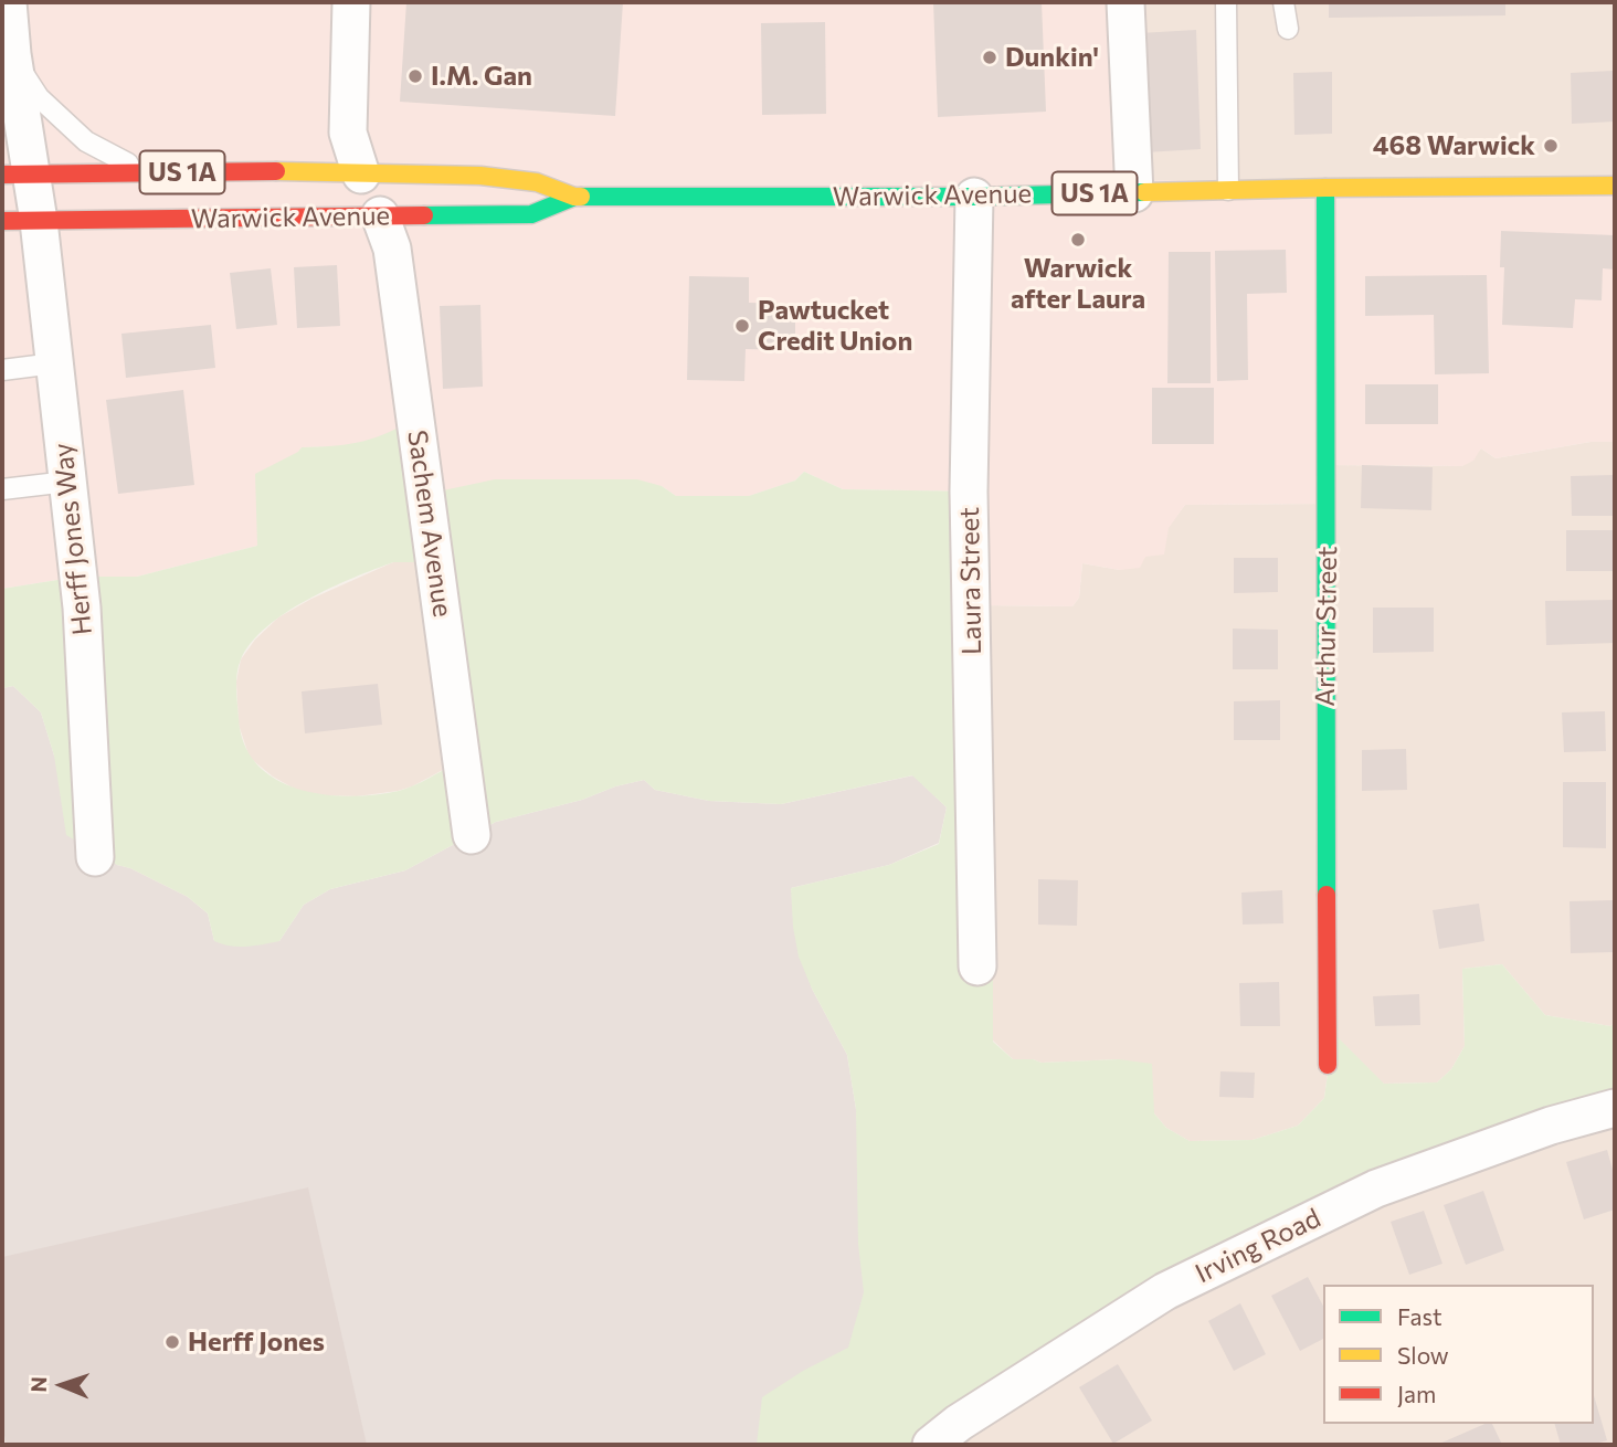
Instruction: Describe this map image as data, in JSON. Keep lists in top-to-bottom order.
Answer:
{
  "streets": {
    "main road": ["US 1A", "Warwick Avenue", "Arthur Street"],
    "street": [
      "Sachem Avenue",
      "Herff Jones Way",
      "Laura Street",
      "Irving Road"
    ]
  },
  "crossings": [
    ["Warwick Avenue", "Sachem Avenue"],
    ["Warwick Avenue", "Herff Jones Way"],
    ["Warwick Avenue", "Laura Street"],
    ["Warwick Avenue", "Arthur Street"]
  ],
  "places": [
    "Dunkin'",
    "I.M. Gan",
    "468 Warwick",
    "Warwick after Laura",
    "Pawtucket Credit Union",
    "Herff Jones"
  ],
  "legend": ["Fast", "Slow", "Jam"],
  "north": "left"
}
